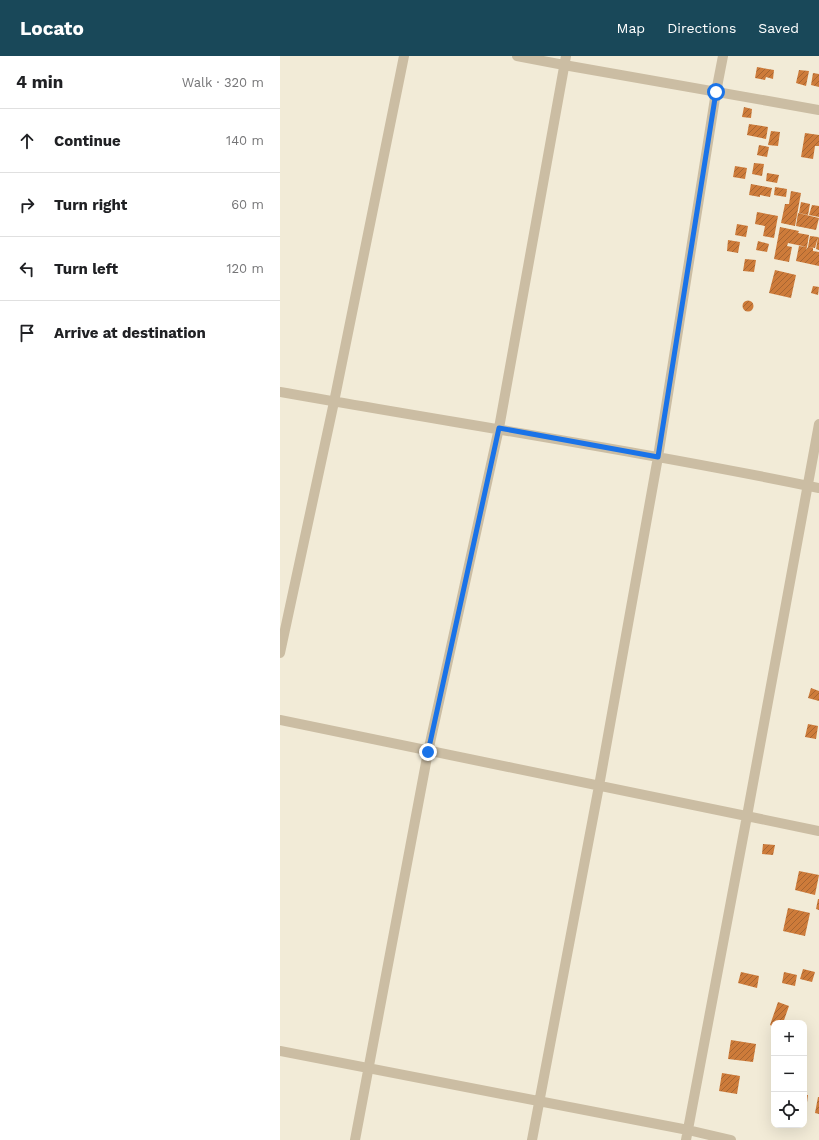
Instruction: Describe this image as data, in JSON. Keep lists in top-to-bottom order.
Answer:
{
  "page": {
    "header": "Locato",
    "nav": ["Map", "Directions", "Saved"],
    "heading": ["4 min", "Walk · 320 m"],
    "list": [
      ["Continue", "140 m"],
      ["Turn right", "60 m"],
      ["Turn left", "120 m"],
      "Arrive at destination"
    ],
    "map_buttons": ["+", "−"]
  }
}
